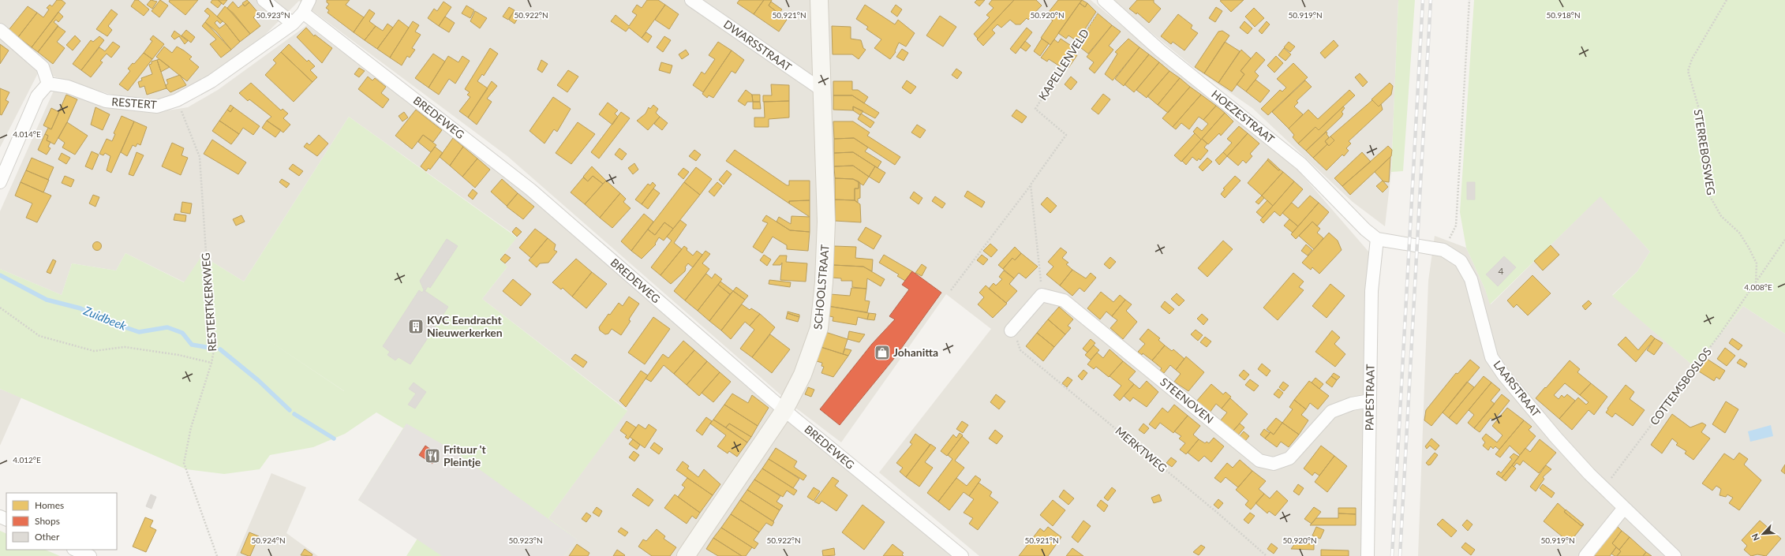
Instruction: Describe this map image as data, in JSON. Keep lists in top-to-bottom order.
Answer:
{
  "streets": {
    "street": [
      "DWARSSTRAAT",
      "RESTERT",
      "HOEZESTRAAT",
      "BREDEWEG",
      "SCHOOLSTRAAT",
      "LAARSTRAAT",
      "PAPESTRAAT",
      "STEENOVEN"
    ],
    "path": [
      "KAPELLENVELD",
      "STERREBOSWEG",
      "RESTERTKERKWEG",
      "COTTEMSBOSLOS",
      "MERKTWEG"
    ]
  },
  "crossings": [
    ["DWARSSTRAAT", "SCHOOLSTRAAT"],
    ["KAPELLENVELD", "HOEZESTRAAT"],
    ["RESTERT", "BREDEWEG"],
    ["RESTERT", "RESTERTKERKWEG"],
    ["HOEZESTRAAT", "LAARSTRAAT"],
    ["HOEZESTRAAT", "PAPESTRAAT"],
    ["BREDEWEG", "SCHOOLSTRAAT"],
    ["STERREBOSWEG", "COTTEMSBOSLOS"],
    ["COTTEMSBOSLOS", "LAARSTRAAT"],
    ["LAARSTRAAT", "PAPESTRAAT"],
    ["PAPESTRAAT", "STEENOVEN"]
  ],
  "water": ["Zuidbeek"],
  "places": {
    "building": ["KVC Eendracht Nieuwerkerken"],
    "shop": ["Johanitta"],
    "restaurant": ["Frituur 't Pleintje"]
  },
  "house_numbers": ["4"],
  "legend": ["Homes", "Shops", "Other"],
  "north": "bottom left",
  "coordinates": [
    "50.923°N",
    "50.922°N",
    "50.921°N",
    "50.920°N",
    "50.919°N",
    "50.918°N",
    "4.014°E",
    "4.008°E",
    "4.012°E",
    "50.924°N"
  ]
}
